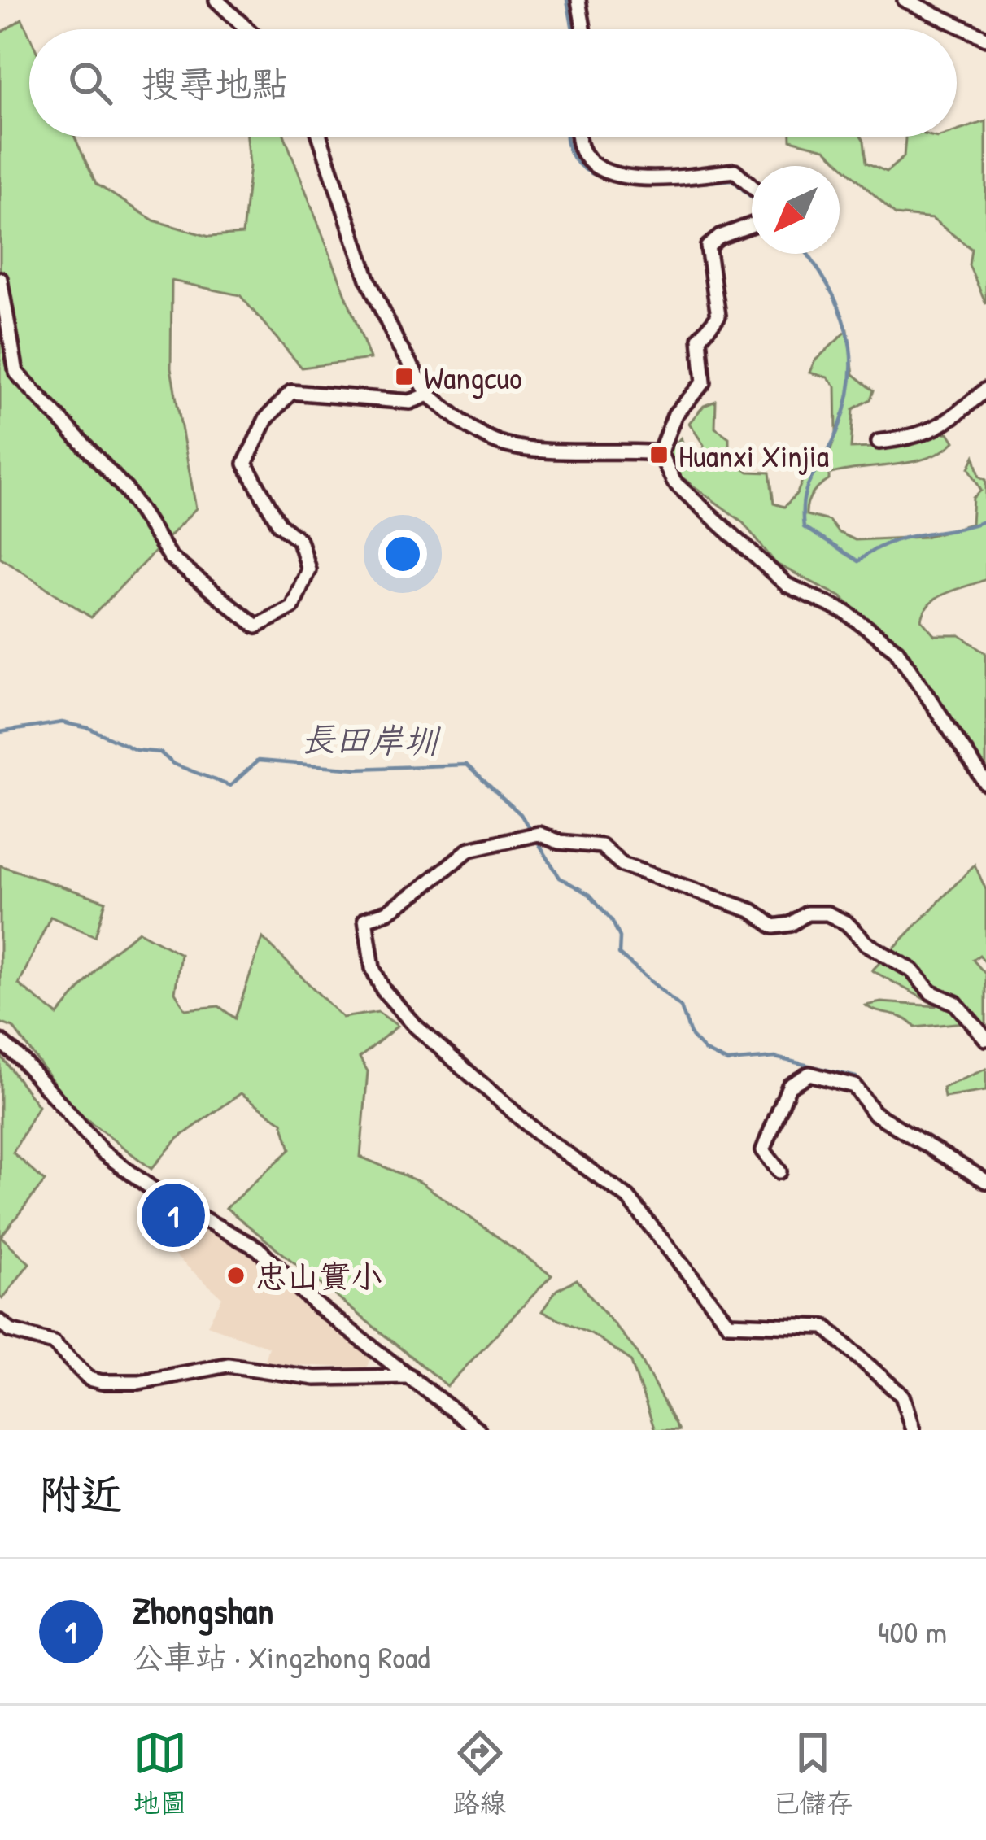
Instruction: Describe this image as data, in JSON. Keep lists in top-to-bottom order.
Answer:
{
  "water": ["長田岸圳"],
  "places": {
    "transit": ["Wangcuo", "Huanxi Xinjia"],
    "other": ["忠山實小"]
  },
  "north": "bottom left",
  "page": {
    "search": "搜尋地點",
    "pins": "1",
    "heading": "附近",
    "list": [
      {
        "mark": "1",
        "name": "Zhongshan",
        "note": "公車站 · Xingzhong Road",
        "value": "400 m"
      }
    ],
    "nav": ["地圖", "路線", "已儲存"]
  }
}
